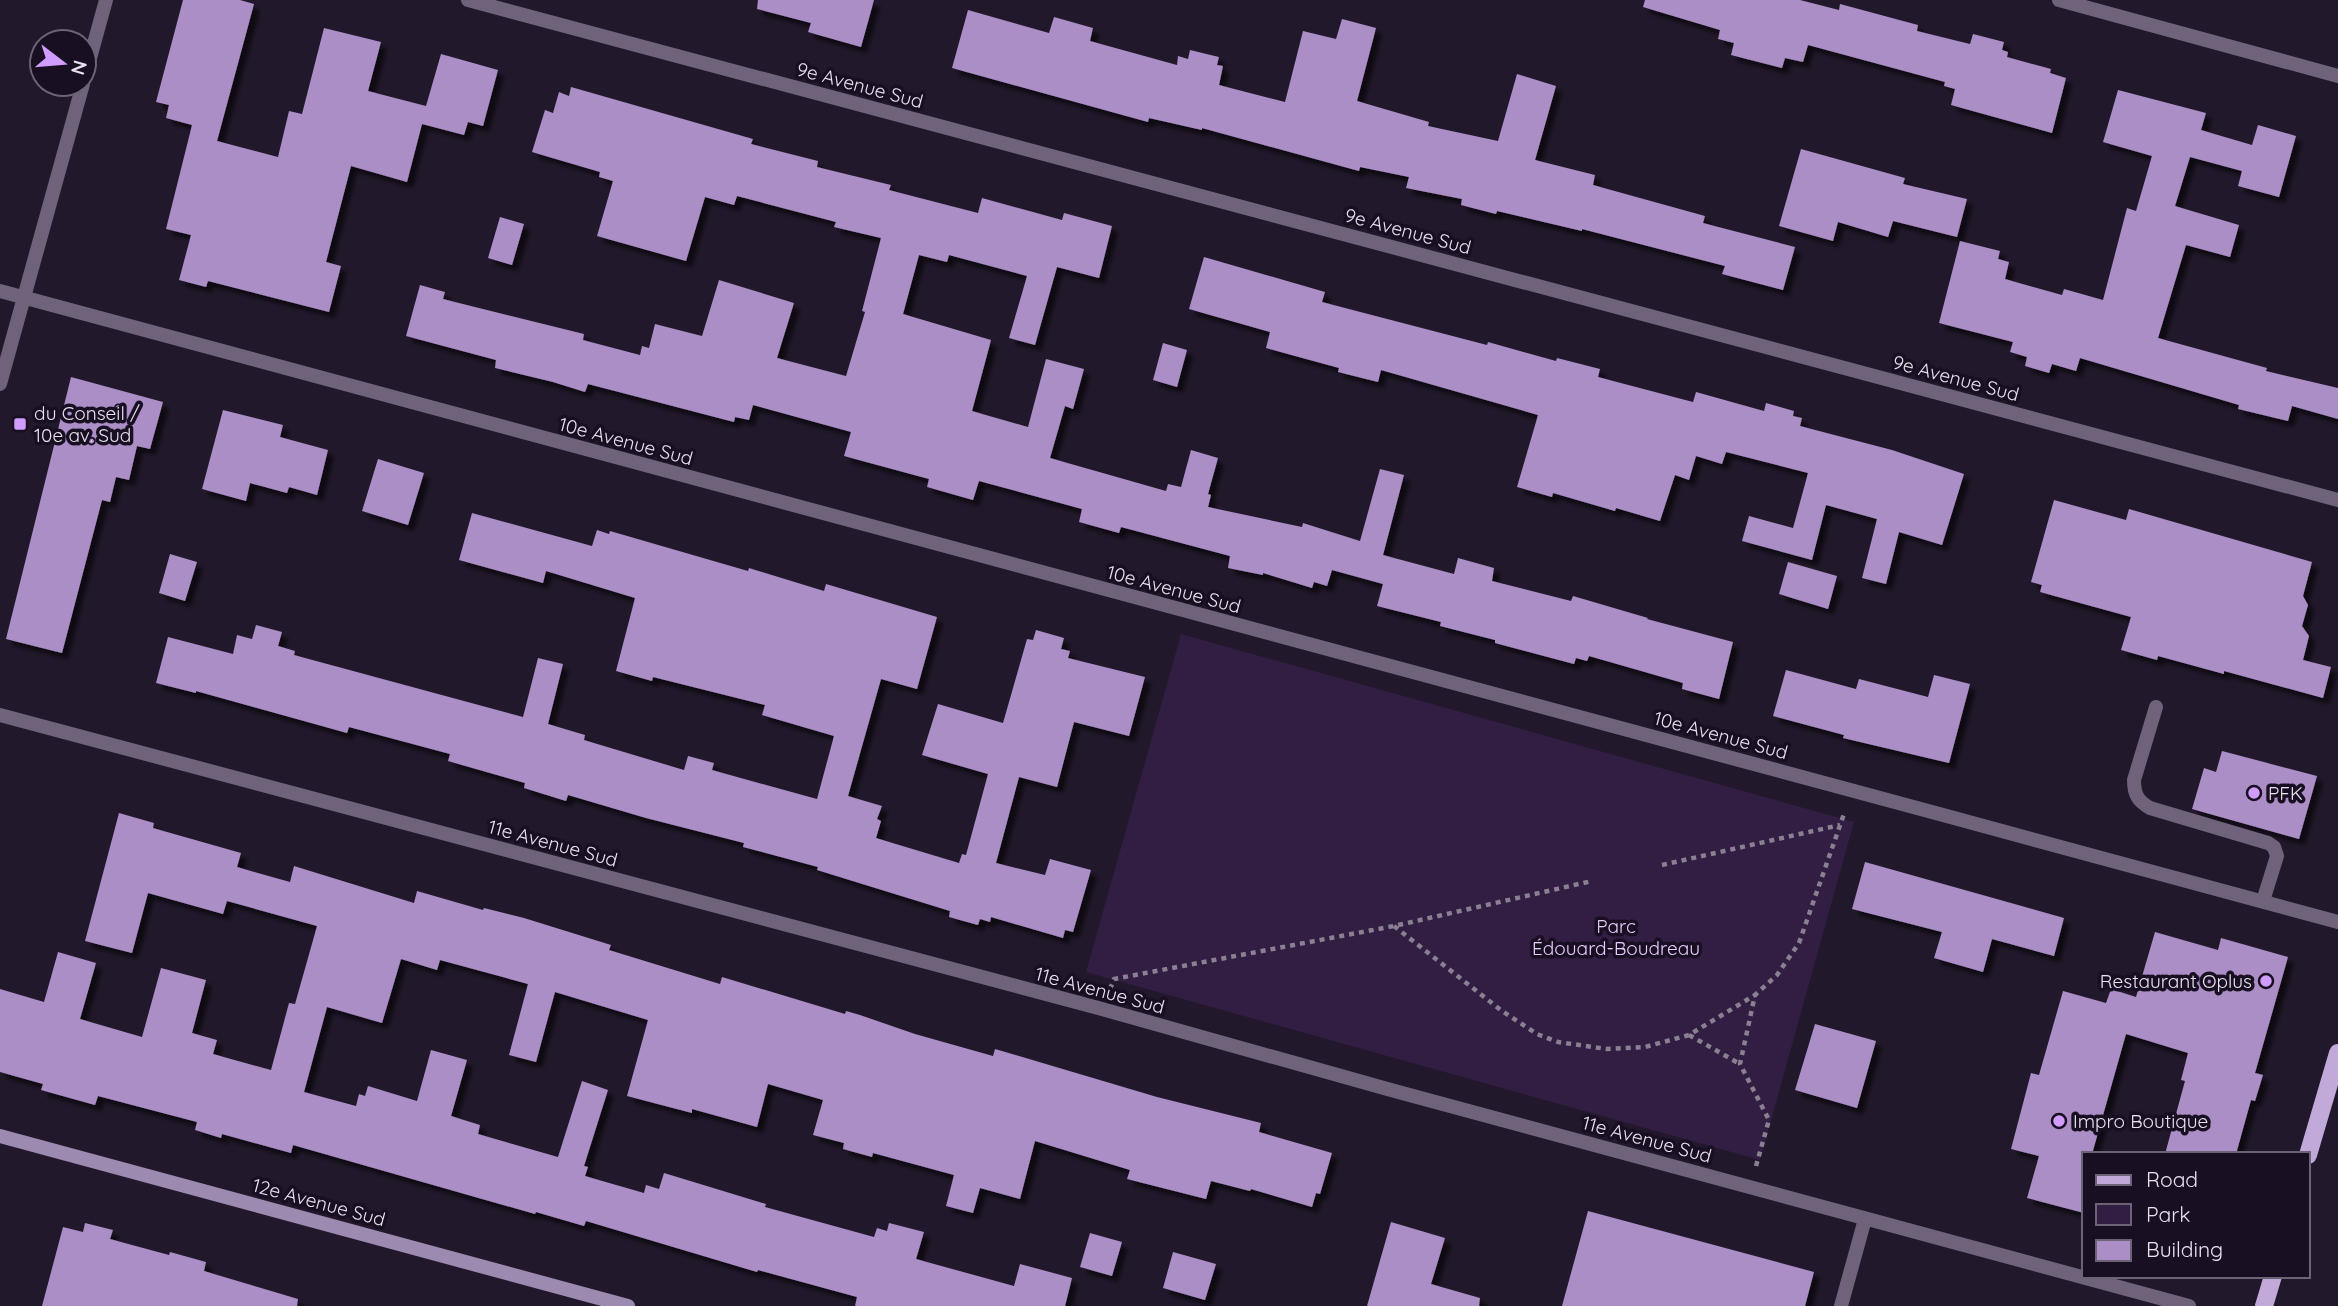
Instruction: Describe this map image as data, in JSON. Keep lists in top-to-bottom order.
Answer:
{
  "streets": {
    "main road": ["12e Avenue Sud"],
    "street": ["9e Avenue Sud", "10e Avenue Sud", "11e Avenue Sud"]
  },
  "parks": ["Parc Édouard-Boudreau"],
  "places": {
    "transit": ["du Conseil / 10e av. Sud"],
    "other": ["PFK", "Restaurant Oplus", "Impro Boutique"]
  },
  "legend": ["Road", "Park", "Building"],
  "north": "right"
}
